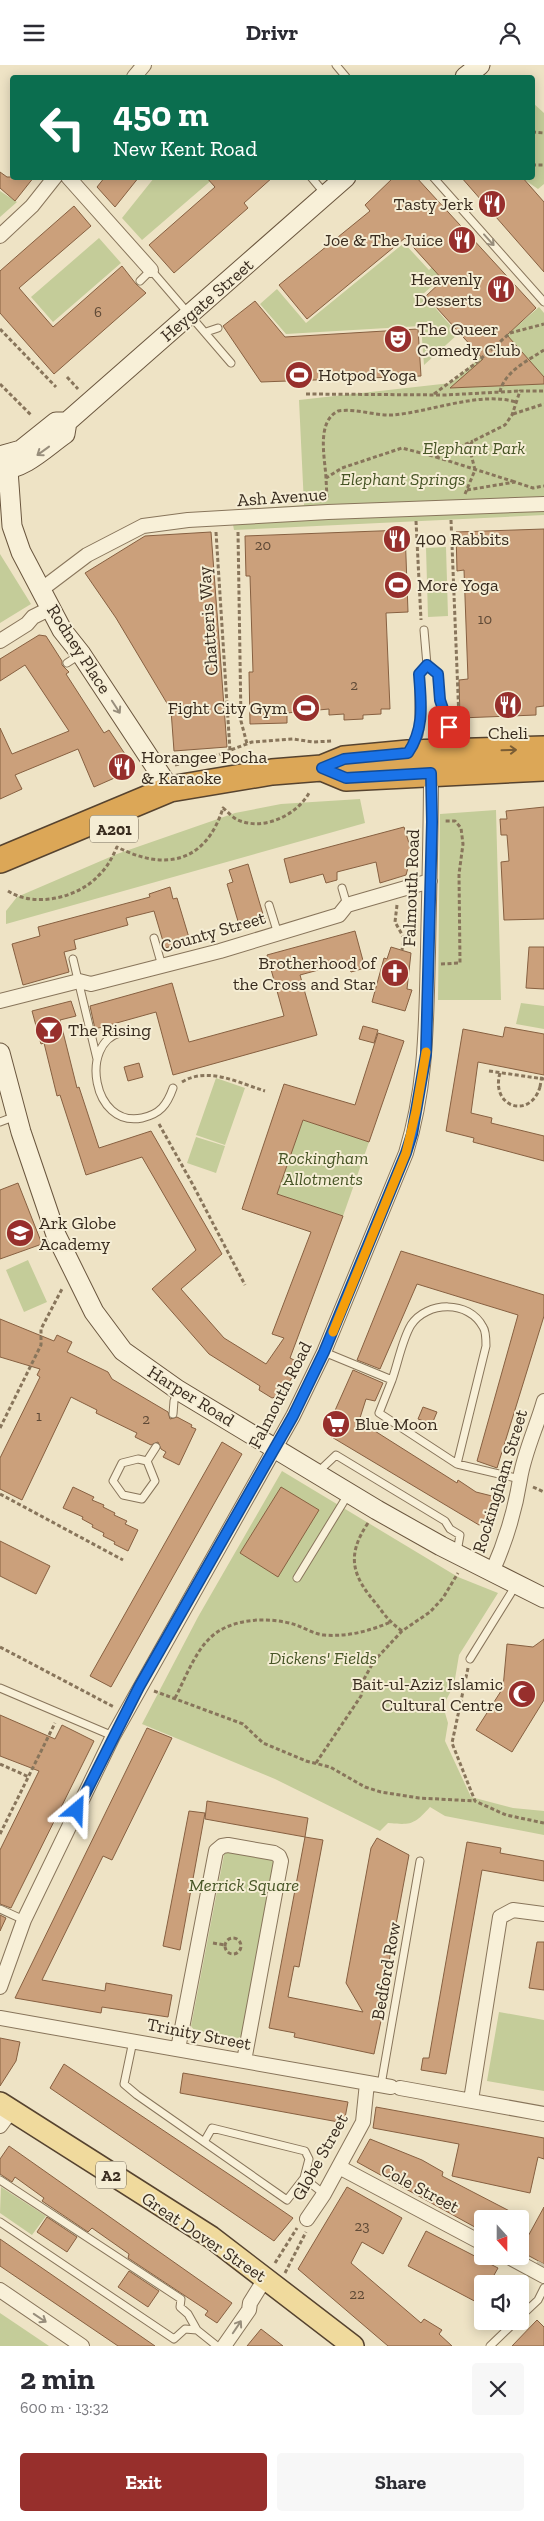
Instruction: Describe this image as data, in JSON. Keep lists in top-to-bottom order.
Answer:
{
  "streets": {
    "highway": ["A201"],
    "main road": ["A2", "Great Dover Street"],
    "street": [
      "Heygate Street",
      "Ash Avenue",
      "Rodney Place",
      "Falmouth Road",
      "County Street",
      "Harper Road",
      "Rockingham Street",
      "Trinity Street",
      "Globe Street",
      "Cole Street"
    ],
    "lane": ["Bedford Row"],
    "path": ["Chatteris Way"]
  },
  "crossings": [
    ["Heygate Street", "Rodney Place"],
    ["Ash Avenue", "Chatteris Way"],
    ["Ash Avenue", "Rodney Place"],
    ["Rodney Place", "A201"],
    ["A201", "Falmouth Road"],
    ["Falmouth Road", "County Street"],
    ["Falmouth Road", "Harper Road"],
    ["Harper Road", "Rockingham Street"],
    ["Bedford Row", "Trinity Street"],
    ["Bedford Row", "Globe Street"],
    ["Trinity Street", "Globe Street"],
    ["Globe Street", "Cole Street"],
    ["Globe Street", "Great Dover Street"]
  ],
  "one_way": ["Rodney Place"],
  "parks": [
    "Elephant Park",
    "Elephant Springs",
    "Rockingham Allotments",
    "Dickens' Fields",
    "Merrick Square"
  ],
  "places": {
    "restaurant": [
      "Tasty Jerk",
      "Joe & The Juice",
      "Heavenly Desserts",
      "400 Rabbits",
      "Cheli",
      "Horangee Pocha & Karaoke"
    ],
    "theatre": ["The Queer Comedy Club"],
    "sports": ["Hotpod Yoga", "More Yoga", "Fight City Gym"],
    "church": ["Brotherhood of the Cross and Star"],
    "bar": ["The Rising"],
    "school or university": ["Ark Globe Academy"],
    "supermarket": ["Blue Moon"],
    "mosque": ["Bait-ul-Aziz Islamic Cultural Centre"]
  },
  "house_numbers": [
    "6",
    "20",
    "10",
    "2",
    "1",
    "2",
    "23",
    "22"
  ],
  "north": "bottom",
  "page": {
    "header": "Drivr",
    "turn": ["450 m", "New Kent Road"],
    "heading": ["2 min", "600 m · 13:32"],
    "buttons": ["Exit", "Share"]
  }
}
